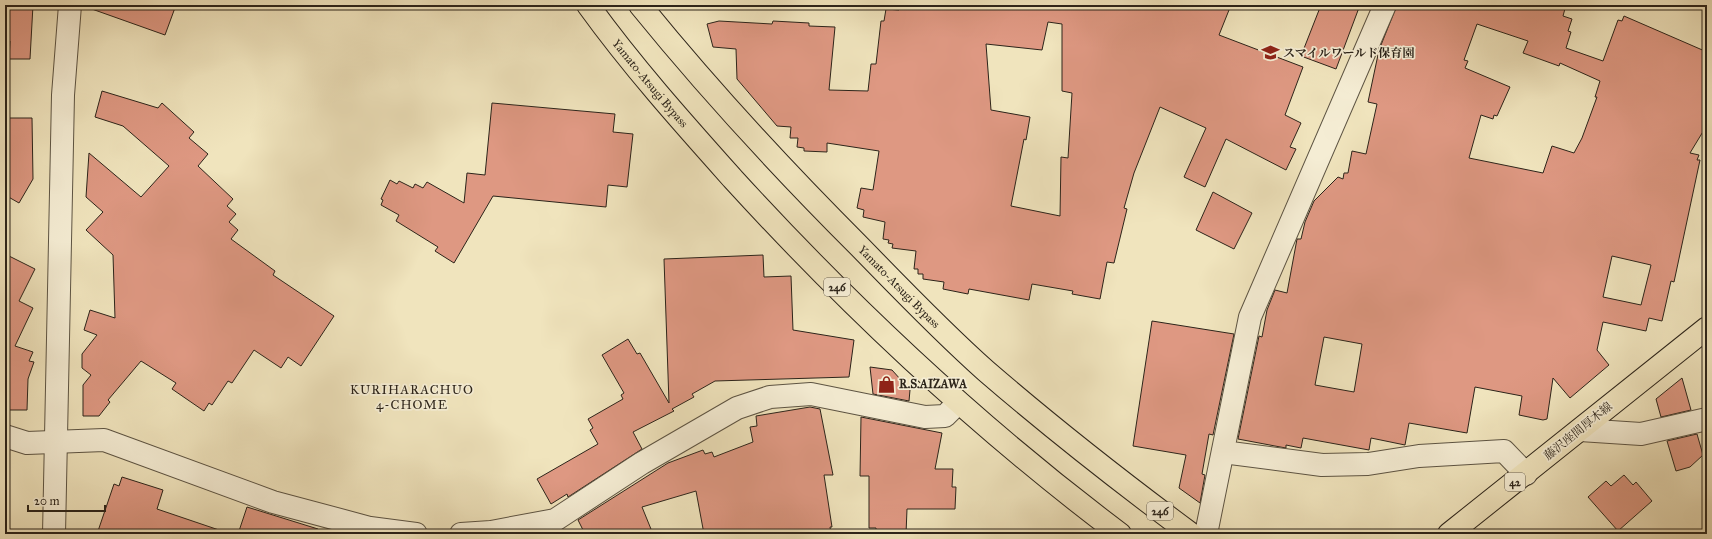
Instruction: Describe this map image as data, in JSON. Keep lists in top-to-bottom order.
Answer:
{
  "streets": {
    "main road": [
      "Yamato-Atsugi Bypass",
      "246",
      "藤沢座間厚木線",
      "42"
    ]
  },
  "districts": ["KURIHARACHUO 4-CHOME"],
  "places": {
    "school or university": ["スマイルワールド保育園"],
    "shop": ["R.S.AIZAWA"]
  },
  "scale_bar": "20 m"
}
